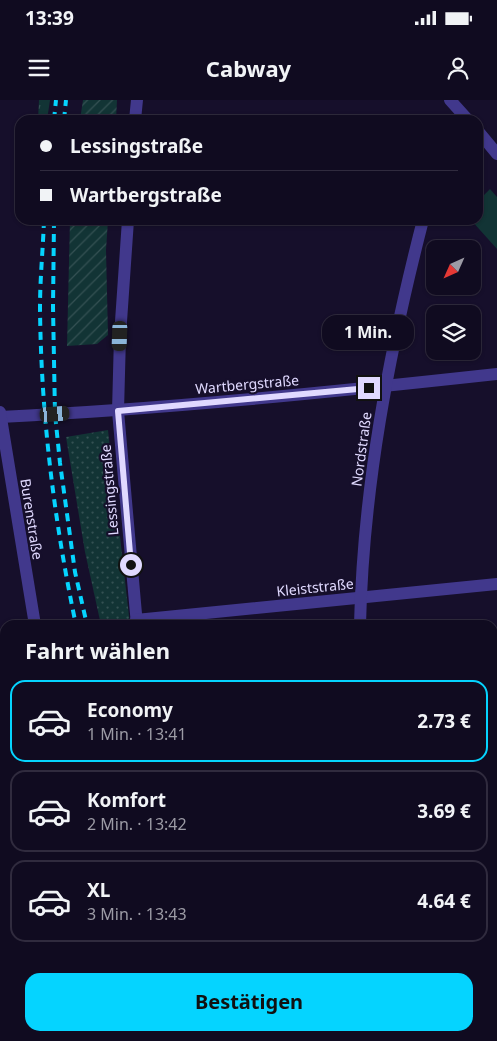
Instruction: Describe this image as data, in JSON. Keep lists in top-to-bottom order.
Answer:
{
  "streets": {
    "street": [
      "Wartbergstraße",
      "Nordstraße",
      "Lessingstraße",
      "Burenstraße",
      "Kleiststraße"
    ]
  },
  "crossings": [
    ["Wartbergstraße", "Nordstraße"],
    ["Wartbergstraße", "Lessingstraße"],
    ["Wartbergstraße", "Burenstraße"],
    ["Nordstraße", "Kleiststraße"]
  ],
  "north": "bottom left",
  "page": {
    "status": "13:39",
    "header": "Cabway",
    "banner": ["Lessingstraße", "Wartbergstraße"],
    "bubble": "1 Min.",
    "heading": "Fahrt wählen",
    "list": [
      {
        "name": "Economy",
        "note": "1 Min. · 13:41",
        "value": "2.73 €"
      },
      {
        "name": "Komfort",
        "note": "2 Min. · 13:42",
        "value": "3.69 €"
      },
      {
        "name": "XL",
        "note": "3 Min. · 13:43",
        "value": "4.64 €"
      }
    ],
    "buttons": "Bestätigen"
  }
}
